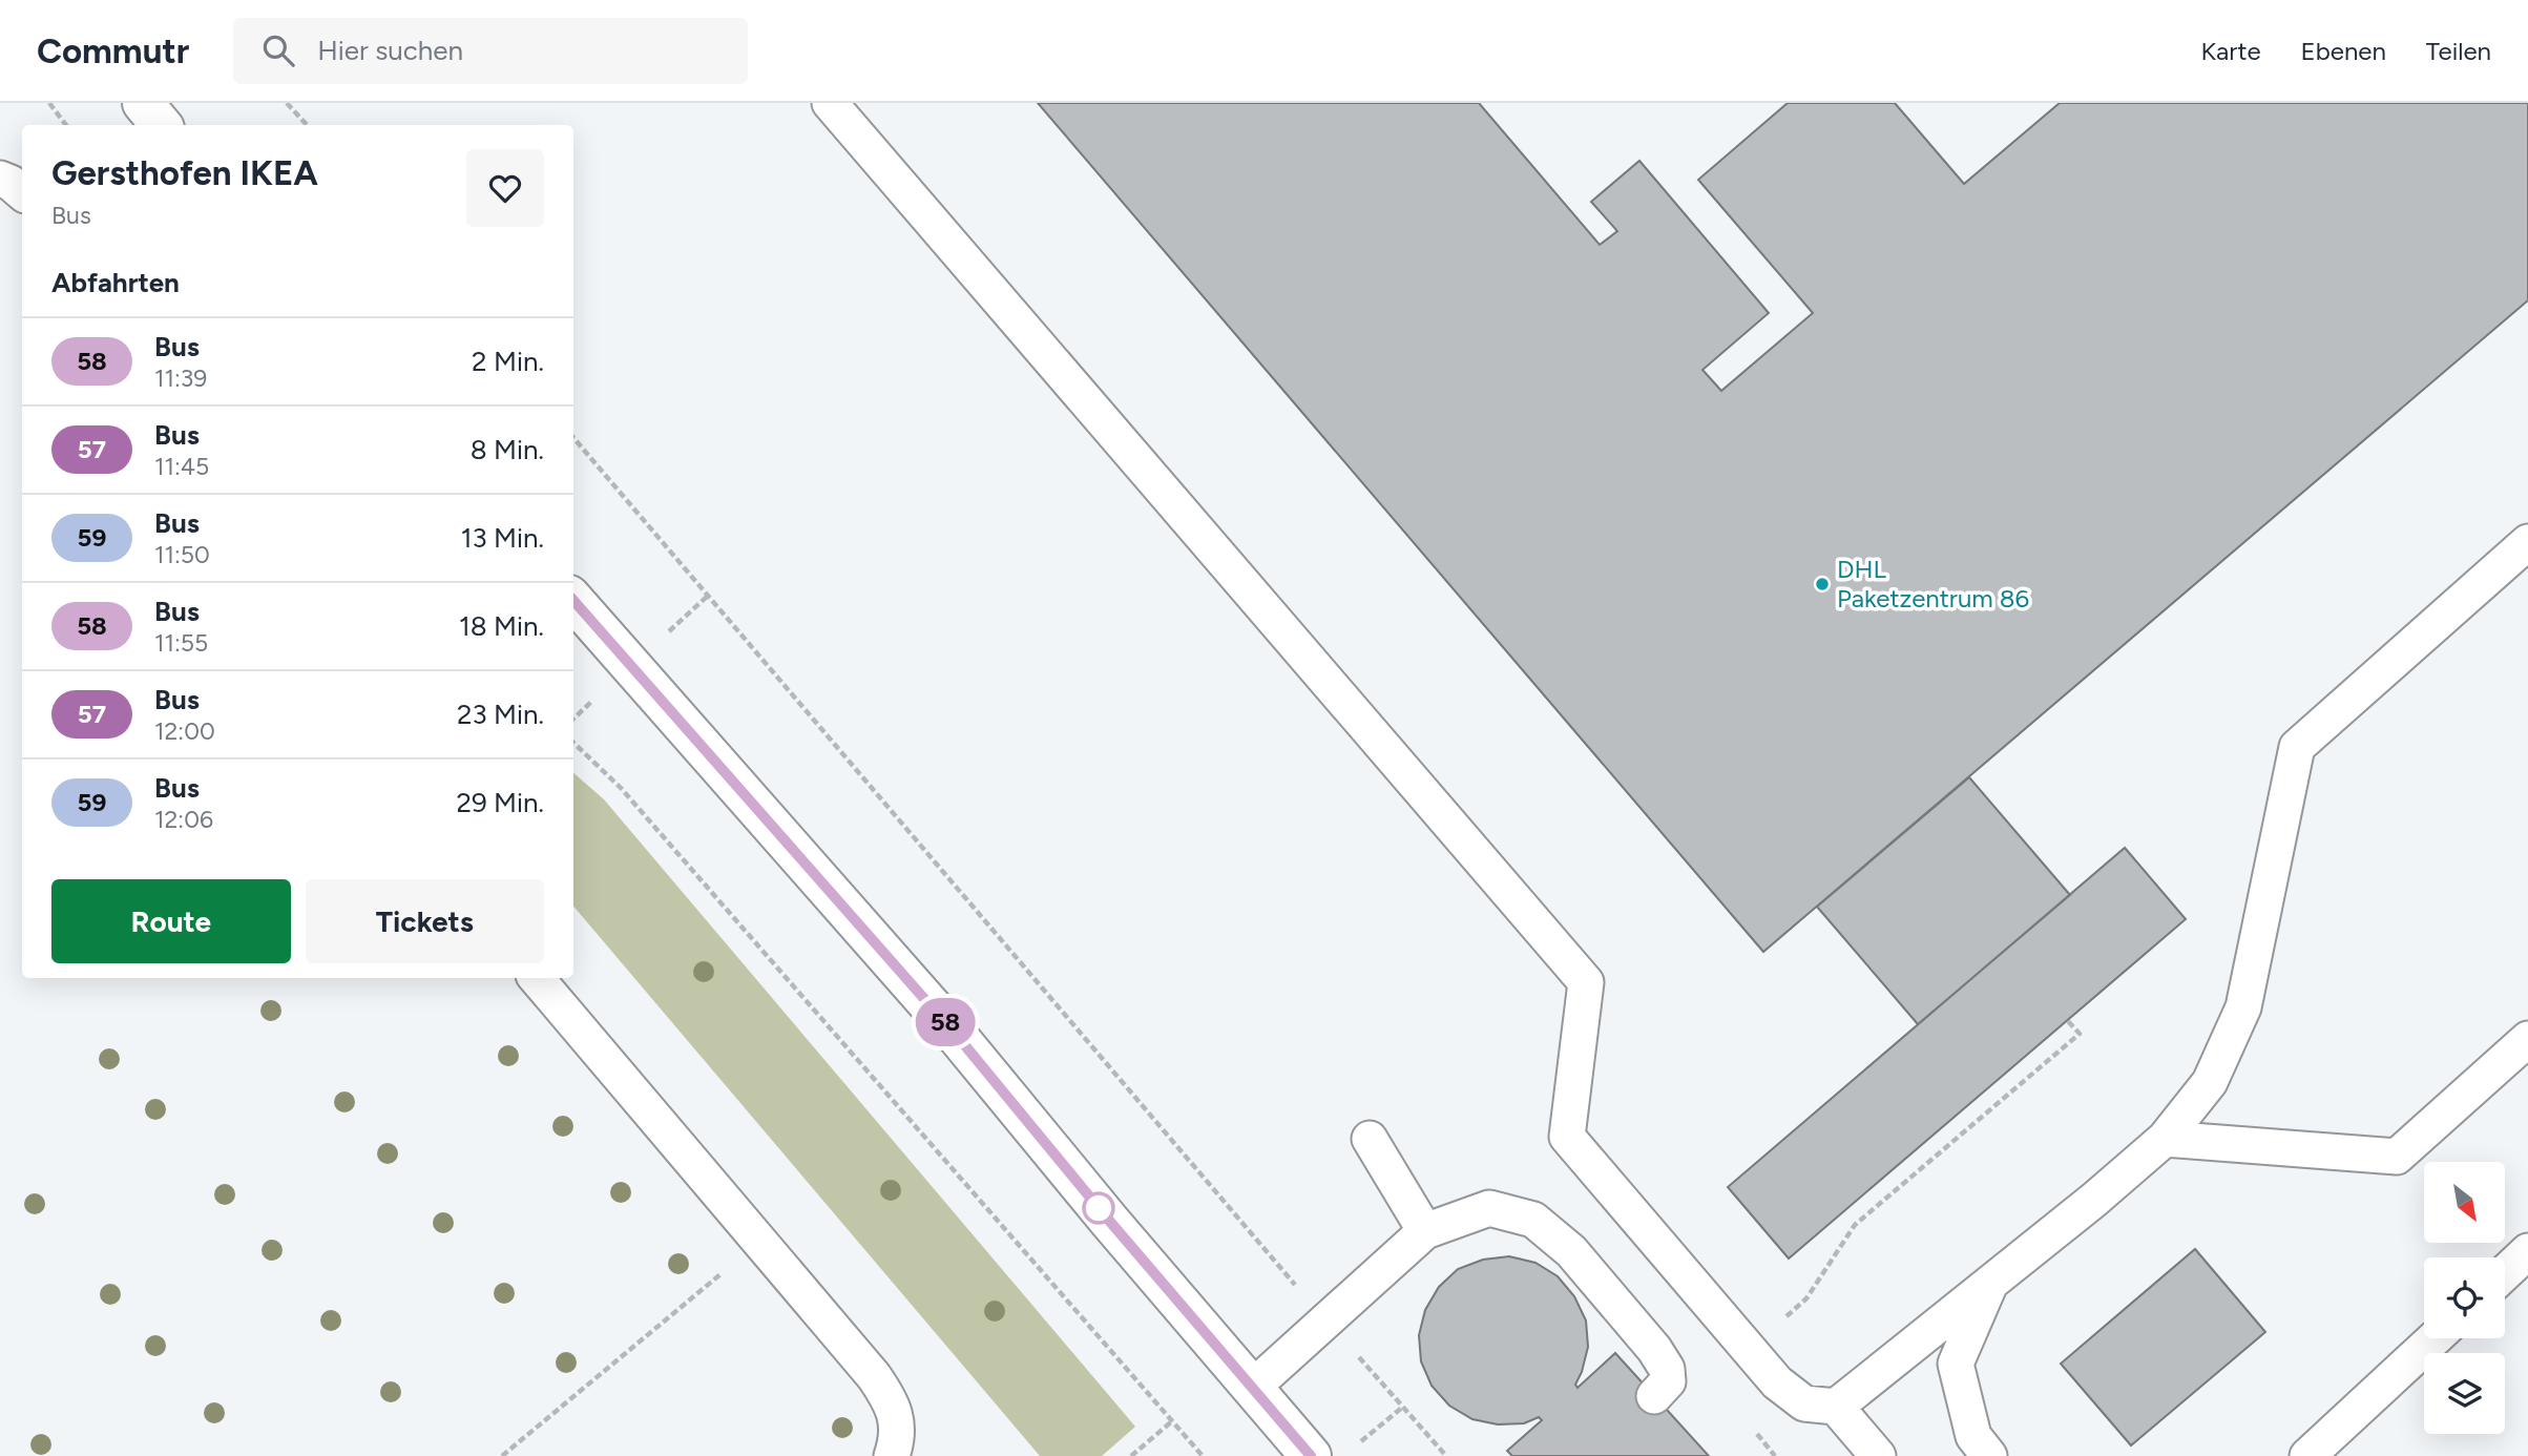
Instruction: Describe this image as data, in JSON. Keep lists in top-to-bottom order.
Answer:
{
  "places": ["DHL Paketzentrum 86"],
  "lines": ["bus line 58"],
  "north": "bottom right",
  "page": {
    "header": "Commutr",
    "search": "Hier suchen",
    "nav": ["Karte", "Ebenen", "Teilen"],
    "on_map": "58",
    "heading": [
      ["Gersthofen IKEA", "Bus"],
      "Abfahrten"
    ],
    "list": [
      {
        "mark": "58",
        "name": "Bus",
        "note": "11:39",
        "value": "2 Min."
      },
      {
        "mark": "57",
        "name": "Bus",
        "note": "11:45",
        "value": "8 Min."
      },
      {
        "mark": "59",
        "name": "Bus",
        "note": "11:50",
        "value": "13 Min."
      },
      {
        "mark": "58",
        "name": "Bus",
        "note": "11:55",
        "value": "18 Min."
      },
      {
        "mark": "57",
        "name": "Bus",
        "note": "12:00",
        "value": "23 Min."
      },
      {
        "mark": "59",
        "name": "Bus",
        "note": "12:06",
        "value": "29 Min."
      }
    ],
    "buttons": ["Route", "Tickets"]
  }
}
